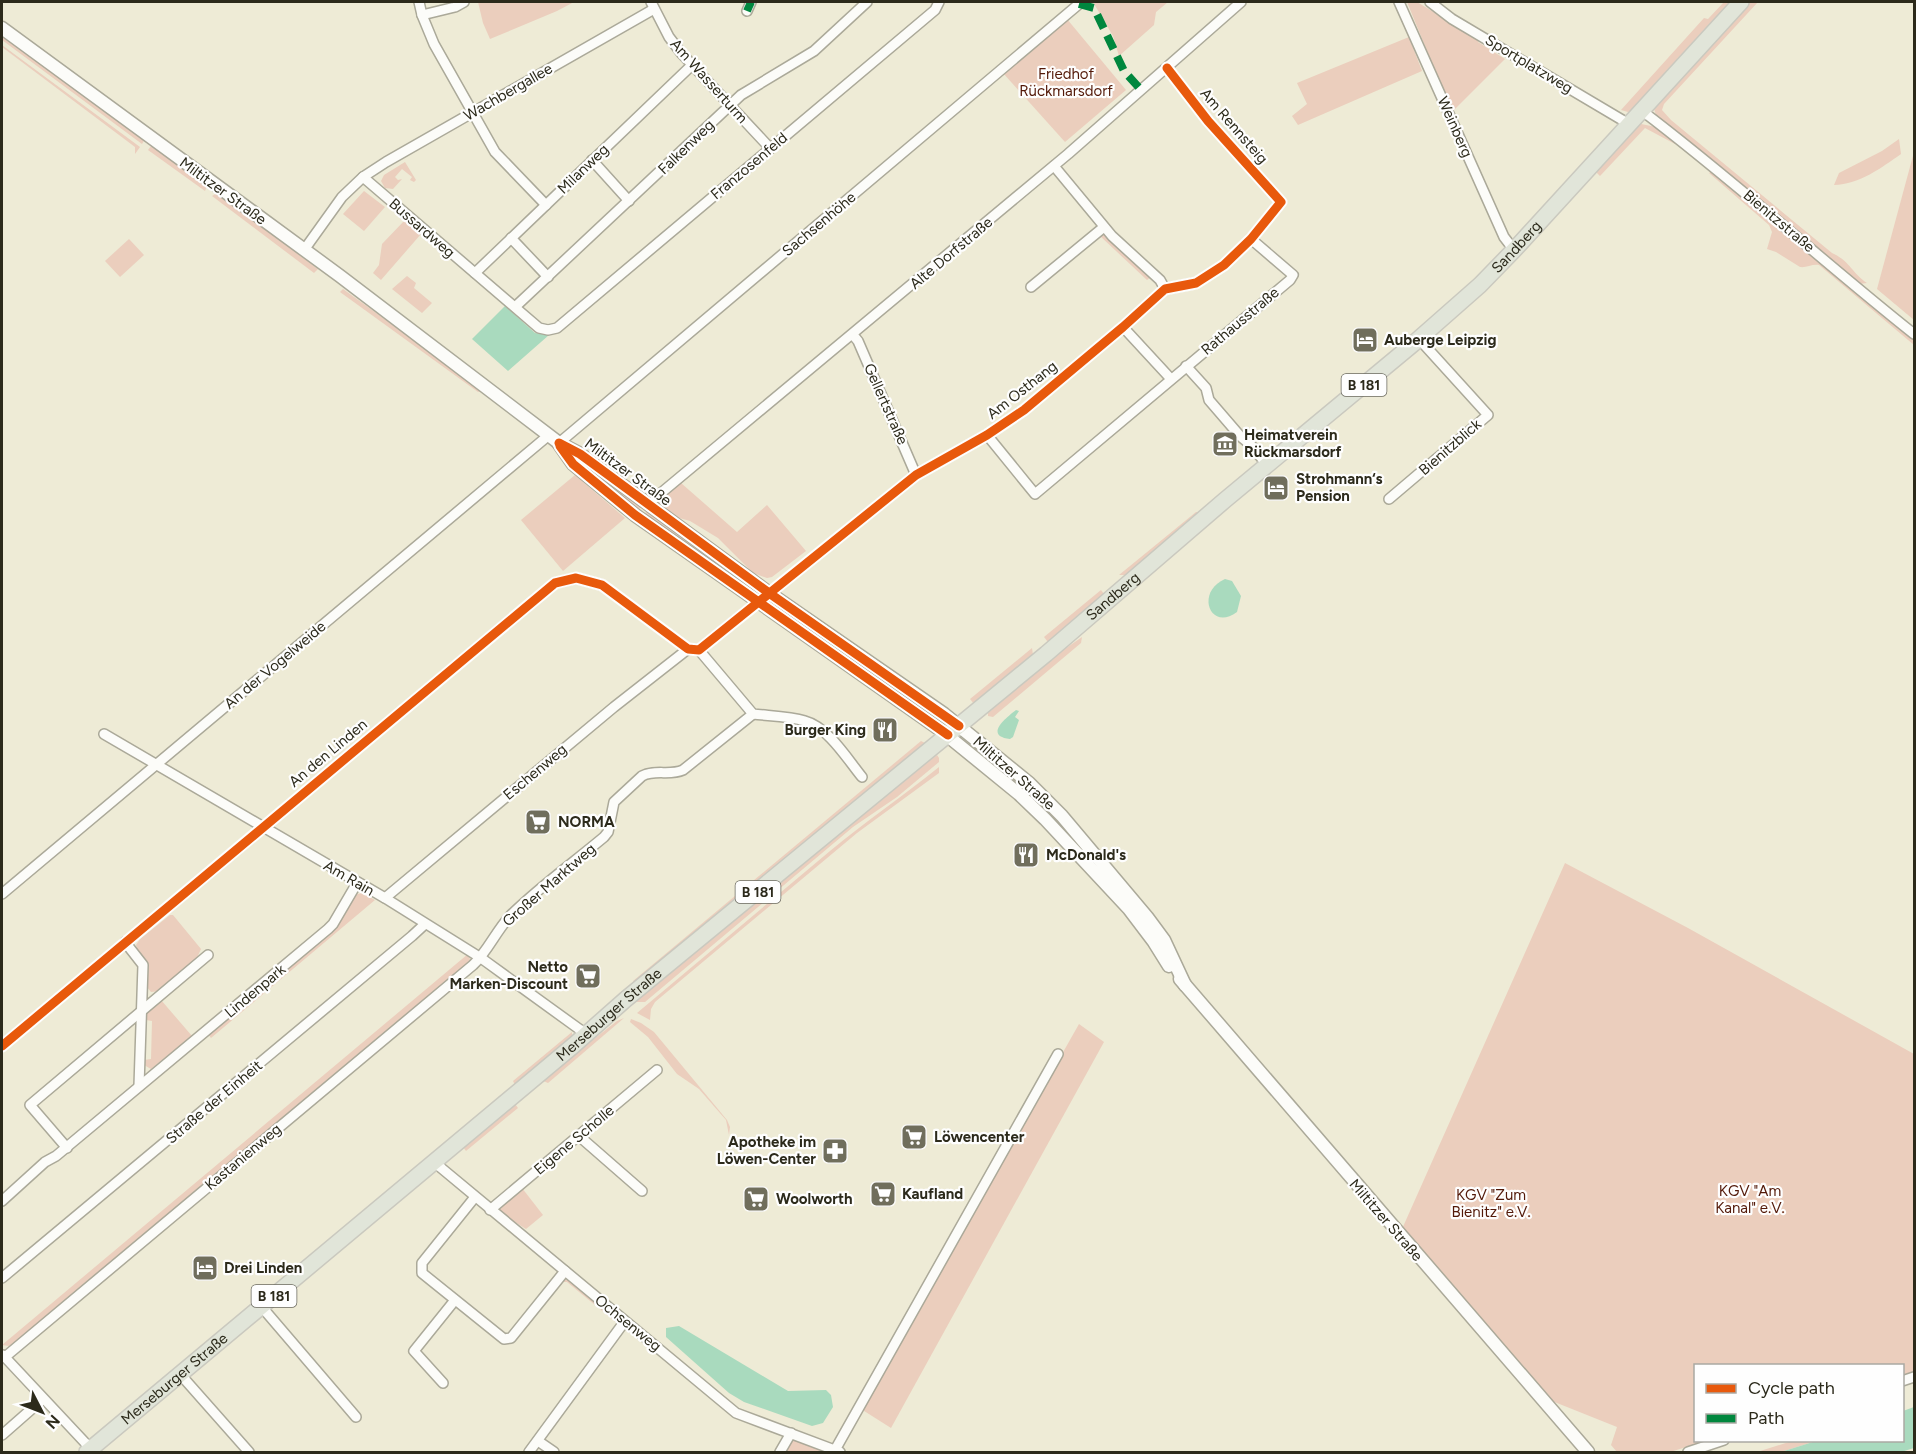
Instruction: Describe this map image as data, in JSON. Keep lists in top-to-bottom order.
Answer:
{
  "streets": {
    "main road": ["Sandberg", "B 181", "Merseburger Straße"],
    "street": [
      "Sportplatzweg",
      "Am Wasserturm",
      "Wachbergallee",
      "Am Rennsteig",
      "Weinberg",
      "Falkenweg",
      "Franzosenfeld",
      "Milanweg",
      "Miltitzer Straße",
      "Bienitzstraße",
      "Sachsenhöhe",
      "Bussardweg",
      "Alte Dorfstraße",
      "Rathausstraße",
      "Am Osthang",
      "Gellertstraße",
      "Bienitzblick",
      "An der Vogelweide",
      "An den Linden",
      "Eschenweg",
      "Am Rain",
      "Großer Marktweg",
      "Lindenpark",
      "Straße der Einheit",
      "Eigene Scholle",
      "Kastanienweg",
      "Ochsenweg"
    ]
  },
  "crossings": [
    ["Sportplatzweg", "Sandberg"],
    ["Am Wasserturm", "Wachbergallee"],
    ["Am Wasserturm", "Falkenweg"],
    ["Am Wasserturm", "Franzosenfeld"],
    ["Am Wasserturm", "Milanweg"],
    ["Wachbergallee", "Bussardweg"],
    ["Am Rennsteig", "Alte Dorfstraße"],
    ["Am Rennsteig", "Rathausstraße"],
    ["Weinberg", "Sandberg"],
    ["Falkenweg", "Bussardweg"],
    ["Franzosenfeld", "Bussardweg"],
    ["Milanweg", "Bussardweg"],
    ["Miltitzer Straße", "Sachsenhöhe"],
    ["Miltitzer Straße", "Sandberg"],
    ["Miltitzer Straße", "Am Osthang"],
    ["Miltitzer Straße", "An der Vogelweide"],
    ["Miltitzer Straße", "Merseburger Straße"],
    ["Bienitzstraße", "Sandberg"],
    ["Sachsenhöhe", "An der Vogelweide"],
    ["Sandberg", "Bienitzblick"],
    ["Sandberg", "Merseburger Straße"],
    ["Alte Dorfstraße", "Gellertstraße"],
    ["Rathausstraße", "Am Osthang"],
    ["Am Osthang", "Gellertstraße"],
    ["An der Vogelweide", "Am Rain"],
    ["An den Linden", "Eschenweg"],
    ["An den Linden", "Am Rain"],
    ["Eschenweg", "Am Rain"],
    ["Am Rain", "Großer Marktweg"],
    ["Am Rain", "Lindenpark"],
    ["Am Rain", "Merseburger Straße"],
    ["Am Rain", "Straße der Einheit"],
    ["Am Rain", "Kastanienweg"],
    ["Großer Marktweg", "Kastanienweg"],
    ["Merseburger Straße", "Ochsenweg"],
    ["Eigene Scholle", "Ochsenweg"]
  ],
  "parks": ["Friedhof Rückmarsdorf", "KGV \"Am Kanal\" e.V.", "KGV \"Zum Bienitz\" e.V."],
  "places": {
    "hotel": ["Auberge Leipzig", "Strohmann‘s Pension", "Drei Linden"],
    "museum": ["Heimatverein Rückmarsdorf"],
    "restaurant": ["Burger King", "McDonald's"],
    "supermarket": [
      "NORMA",
      "Netto Marken-Discount",
      "Löwencenter",
      "Kaufland",
      "Woolworth"
    ],
    "pharmacy": ["Apotheke im Löwen-Center"]
  },
  "legend": ["Cycle path", "Path"],
  "north": "bottom right"
}
